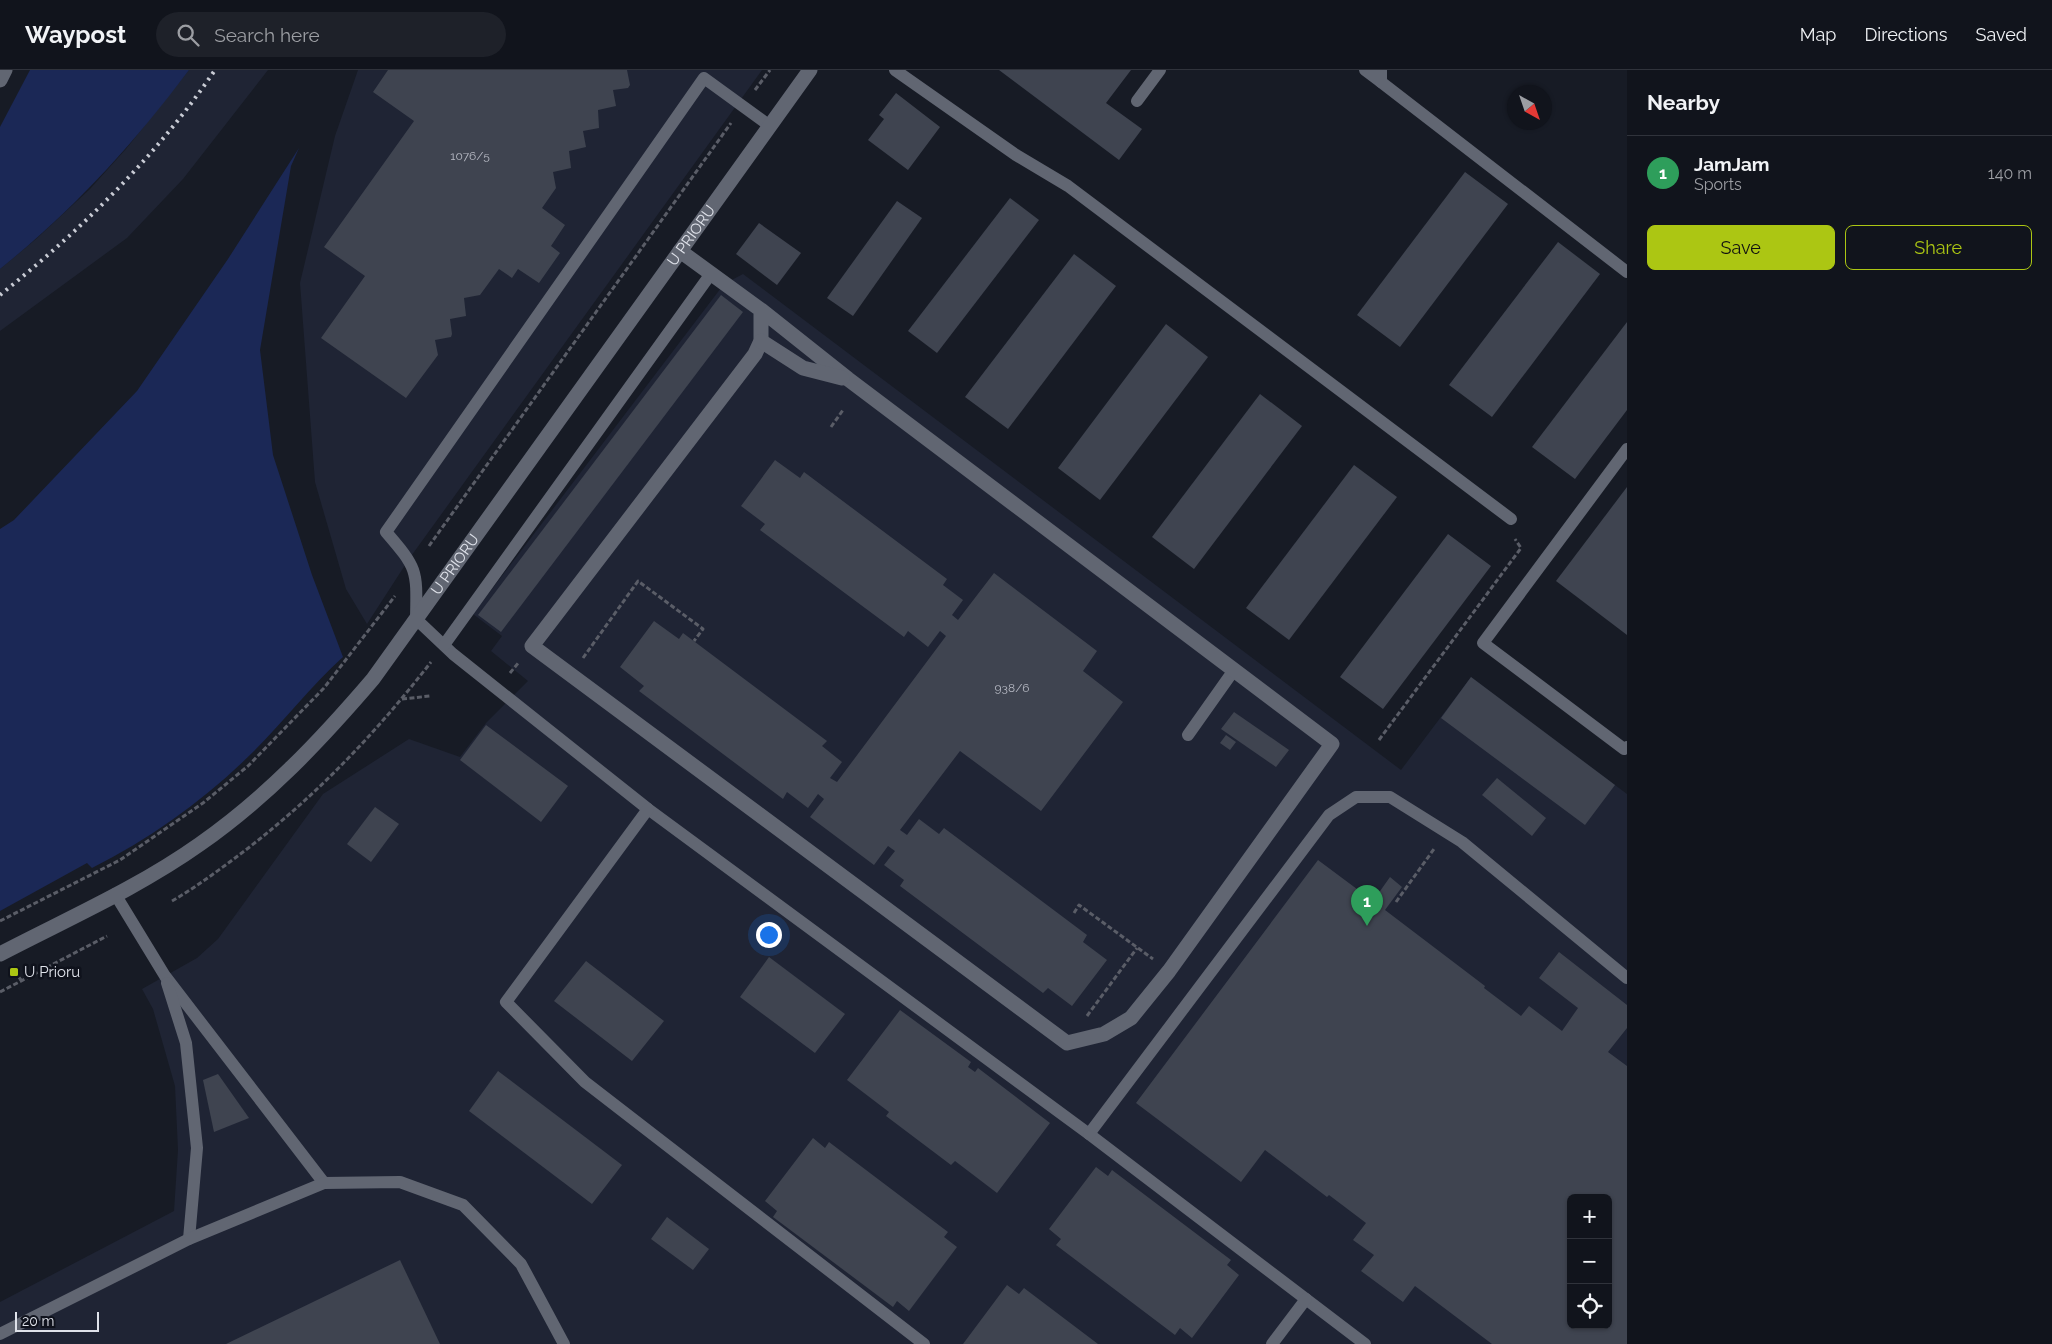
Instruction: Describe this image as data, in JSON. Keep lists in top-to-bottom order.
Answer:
{
  "streets": {
    "street": ["U PRIORU"]
  },
  "places": {
    "transit": ["U Prioru"]
  },
  "house_numbers": ["1076/5", "938/6"],
  "scale_bar": "20 m",
  "north": "bottom right",
  "page": {
    "header": "Waypost",
    "search": "Search here",
    "nav": ["Map", "Directions", "Saved"],
    "heading": "Nearby",
    "list": [
      {
        "mark": "1",
        "name": "JamJam",
        "note": "Sports",
        "value": "140 m"
      }
    ],
    "buttons": ["Save", "Share"],
    "pins": "1",
    "map_buttons": ["+", "−"],
    "scale": "20 m"
  }
}
